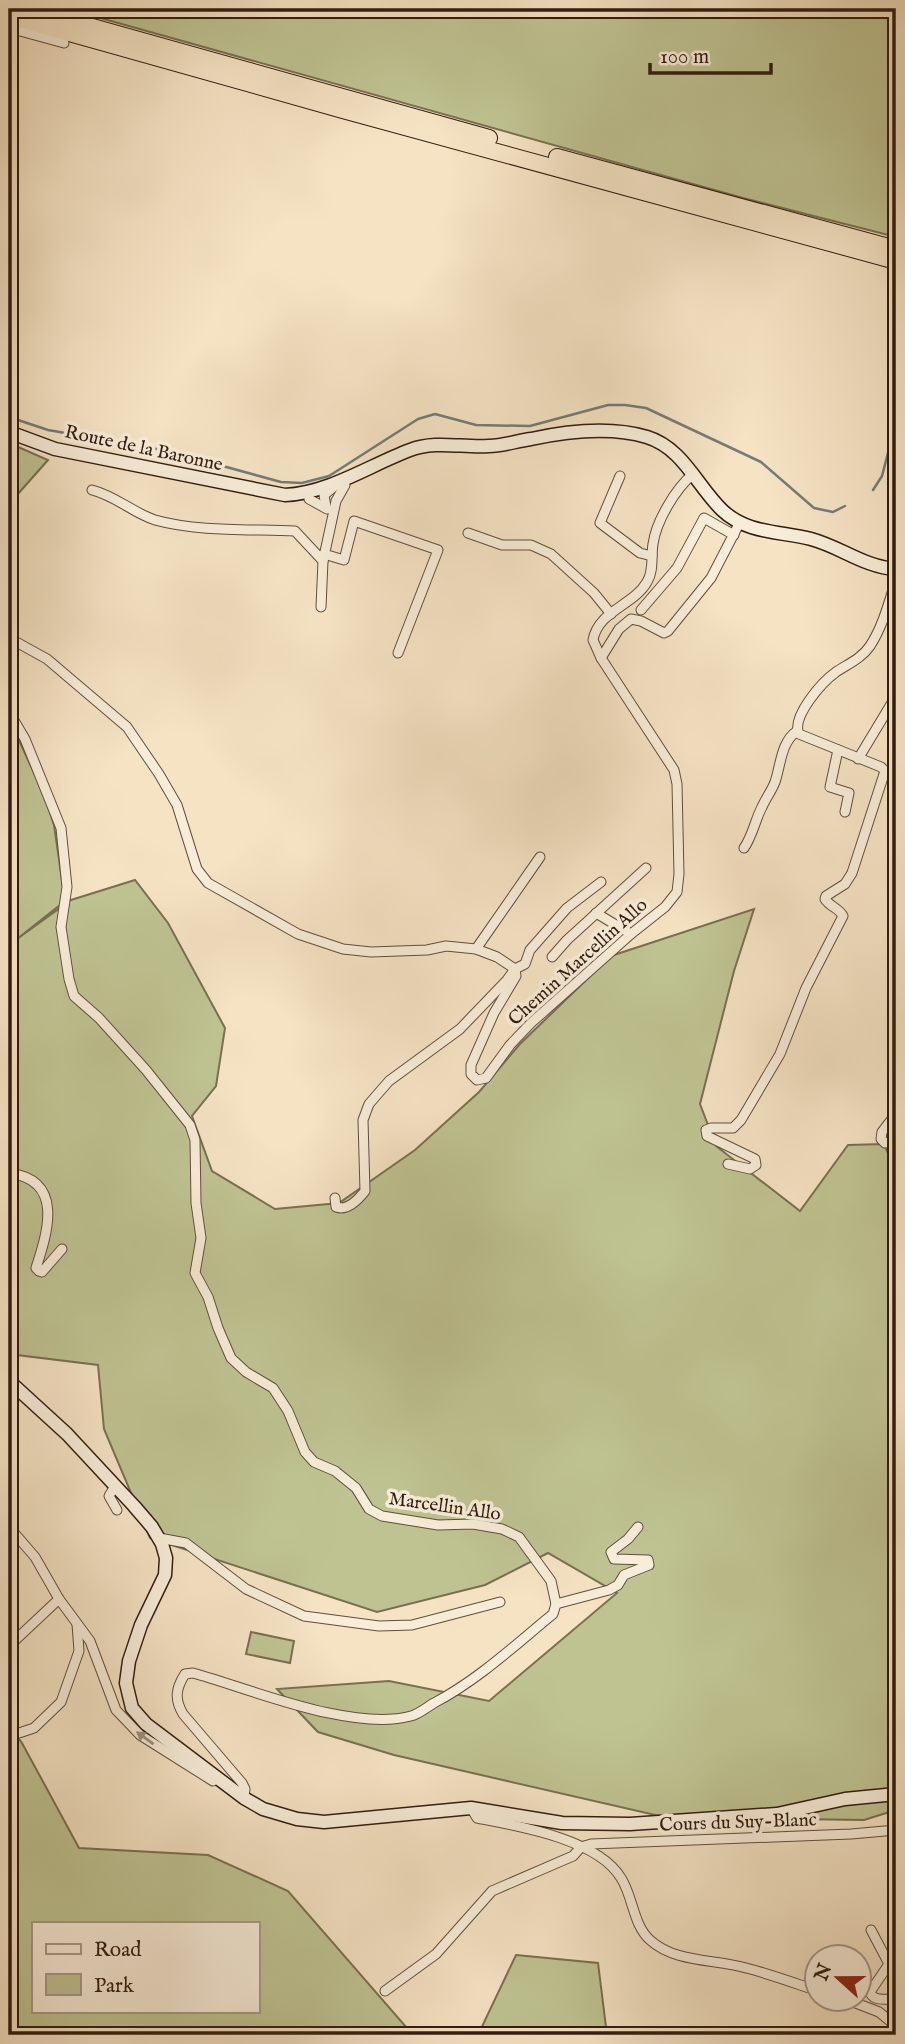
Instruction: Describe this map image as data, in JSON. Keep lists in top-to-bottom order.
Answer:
{
  "streets": {
    "main road": ["Route de la Baronne"],
    "street": ["Chemin Marcellin Allo", "Marcellin Allo", "Cours du Suy-Blanc"]
  },
  "crossings": [
    ["Route de la Baronne", "Chemin Marcellin Allo"]
  ],
  "legend": ["Road", "Park"],
  "scale_bar": "100 m",
  "north": "left"
}
